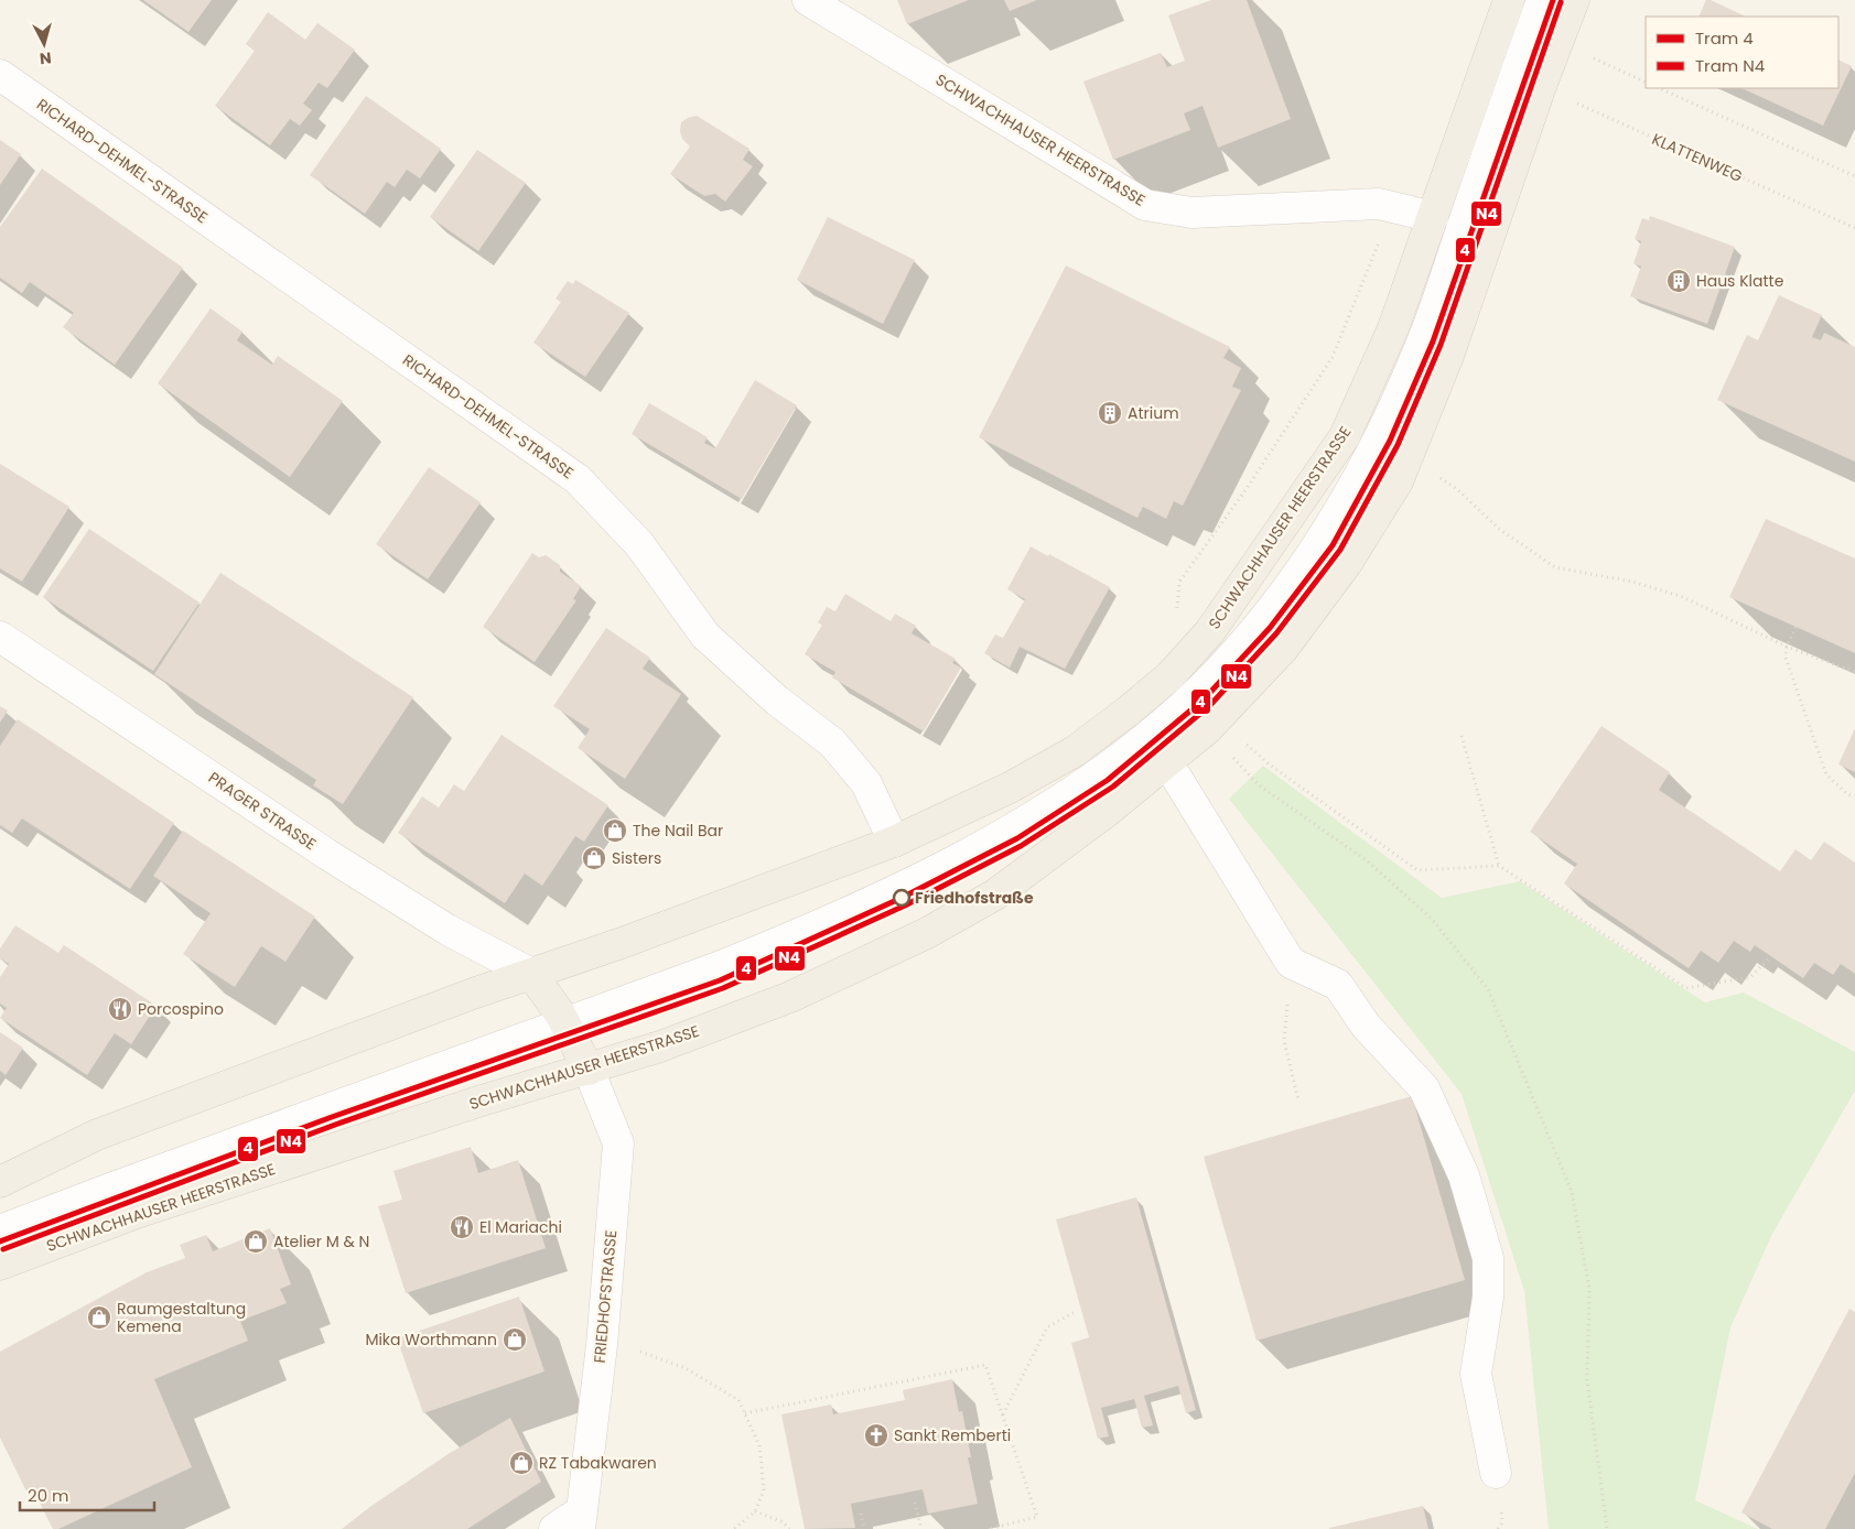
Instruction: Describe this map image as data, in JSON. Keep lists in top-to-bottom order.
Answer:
{
  "streets": {
    "main road": ["SCHWACHHAUSER HEERSTRASSE"],
    "street": ["RICHARD-DEHMEL-STRASSE", "PRAGER STRASSE", "FRIEDHOFSTRASSE"],
    "path": ["KLATTENWEG"]
  },
  "crossings": [
    ["SCHWACHHAUSER HEERSTRASSE", "KLATTENWEG"],
    ["SCHWACHHAUSER HEERSTRASSE", "RICHARD-DEHMEL-STRASSE"],
    ["SCHWACHHAUSER HEERSTRASSE", "PRAGER STRASSE"],
    ["SCHWACHHAUSER HEERSTRASSE", "FRIEDHOFSTRASSE"]
  ],
  "places": {
    "building": ["Haus Klatte", "Atrium"],
    "shop": [
      "The Nail Bar",
      "Sisters",
      "Atelier M & N",
      "Raumgestaltung Kemena",
      "Mika Worthmann",
      "RZ Tabakwaren"
    ],
    "other": ["Friedhofstraße"],
    "restaurant": ["Porcospino", "El Mariachi"],
    "church": ["Sankt Remberti"]
  },
  "lines": ["tram line 4", "tram line N4"],
  "legend": ["Tram 4", "Tram N4"],
  "scale_bar": "20 m",
  "north": "bottom"
}
